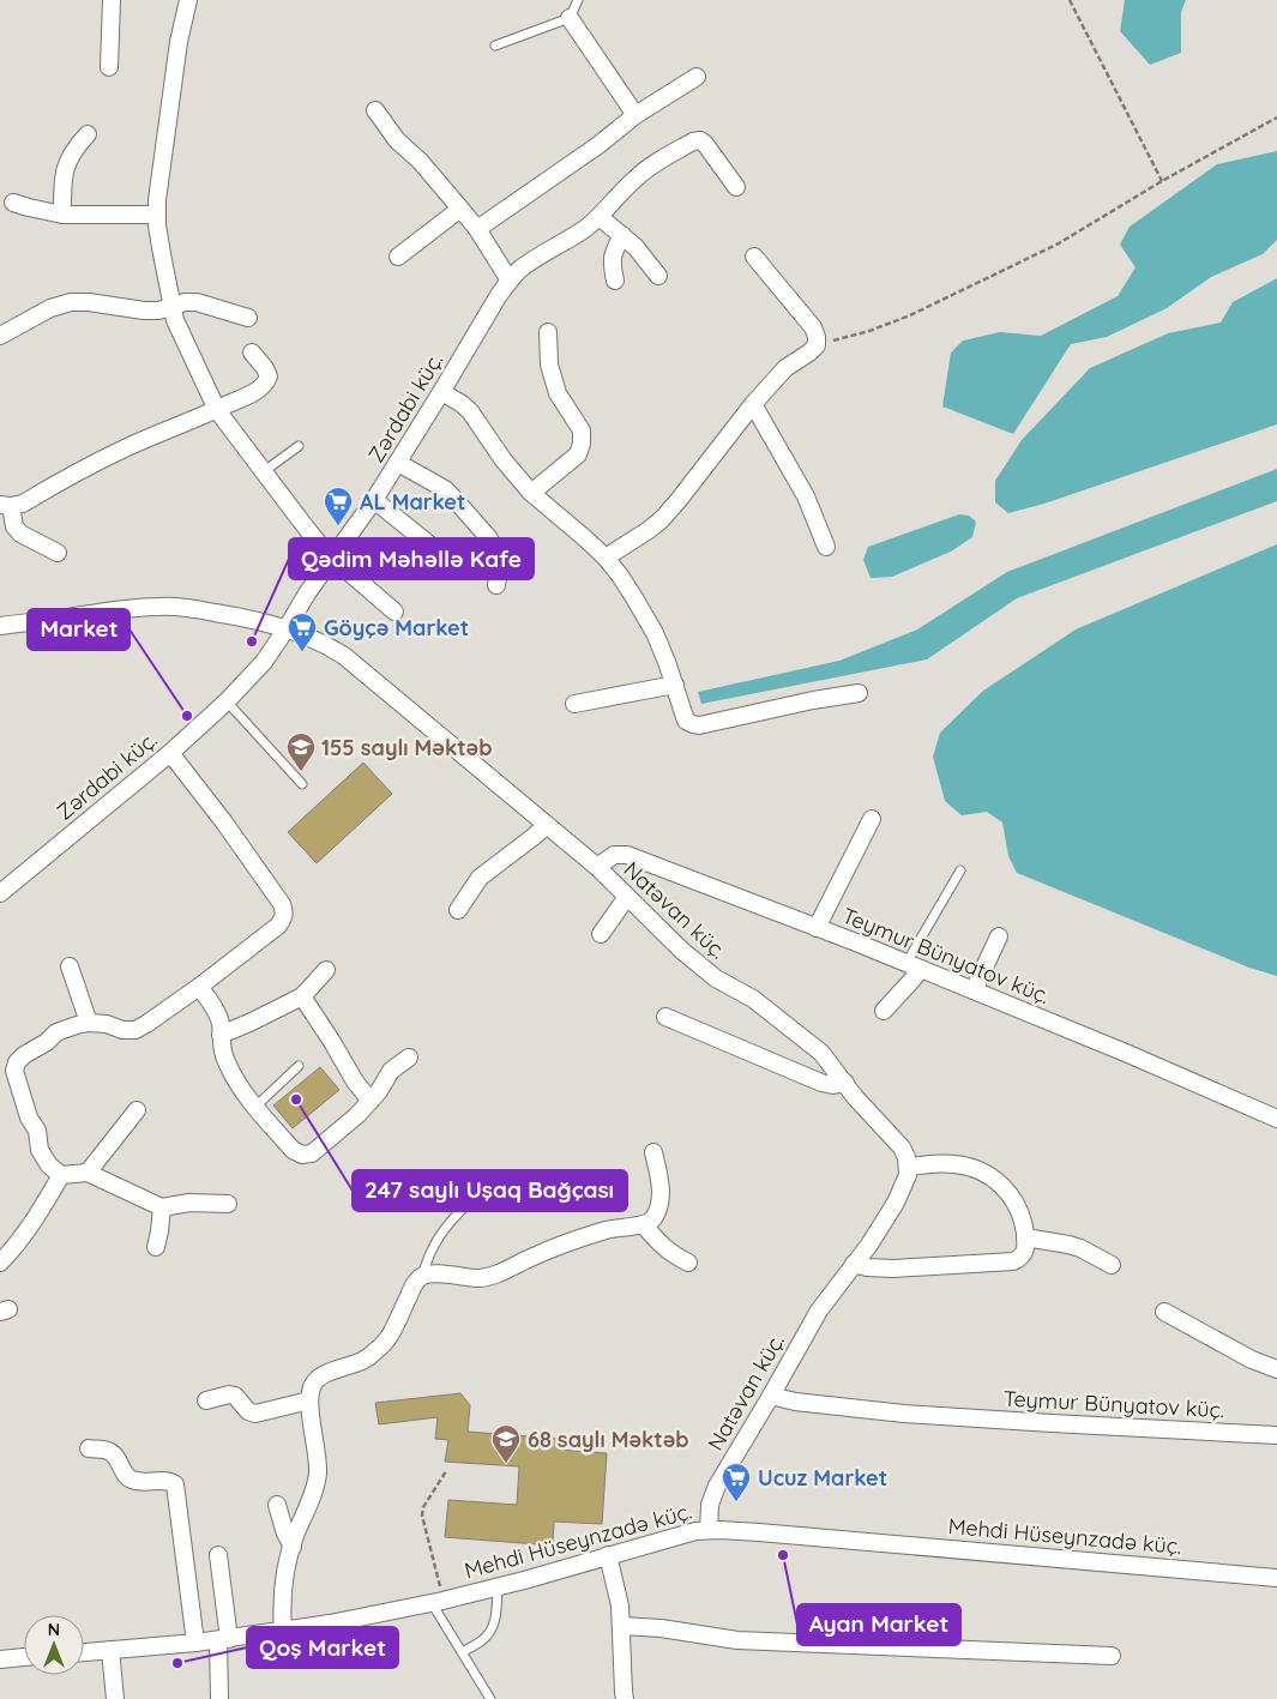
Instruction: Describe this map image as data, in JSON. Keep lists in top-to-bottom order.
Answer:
{
  "streets": {
    "street": [
      "Zərdabi küç.",
      "Natəvan küç.",
      "Teymur Bünyatov küç.",
      "Mehdi Hüseynzadə küç."
    ]
  },
  "crossings": [
    ["Zərdabi küç.", "Natəvan küç."],
    ["Natəvan küç.", "Teymur Bünyatov küç."],
    ["Natəvan küç.", "Mehdi Hüseynzadə küç."]
  ],
  "places": {
    "supermarket": ["AL Market", "Göyçə Market", "Ucuz Market"],
    "other": [
      "Qədim Məhəllə Kafe",
      "Market",
      "247 saylı Uşaq Bağçası",
      "Ayan Market",
      "Qoş Market"
    ],
    "school or university": ["155 saylı Məktəb", "68 saylı Məktəb"]
  },
  "north": "top"
}
